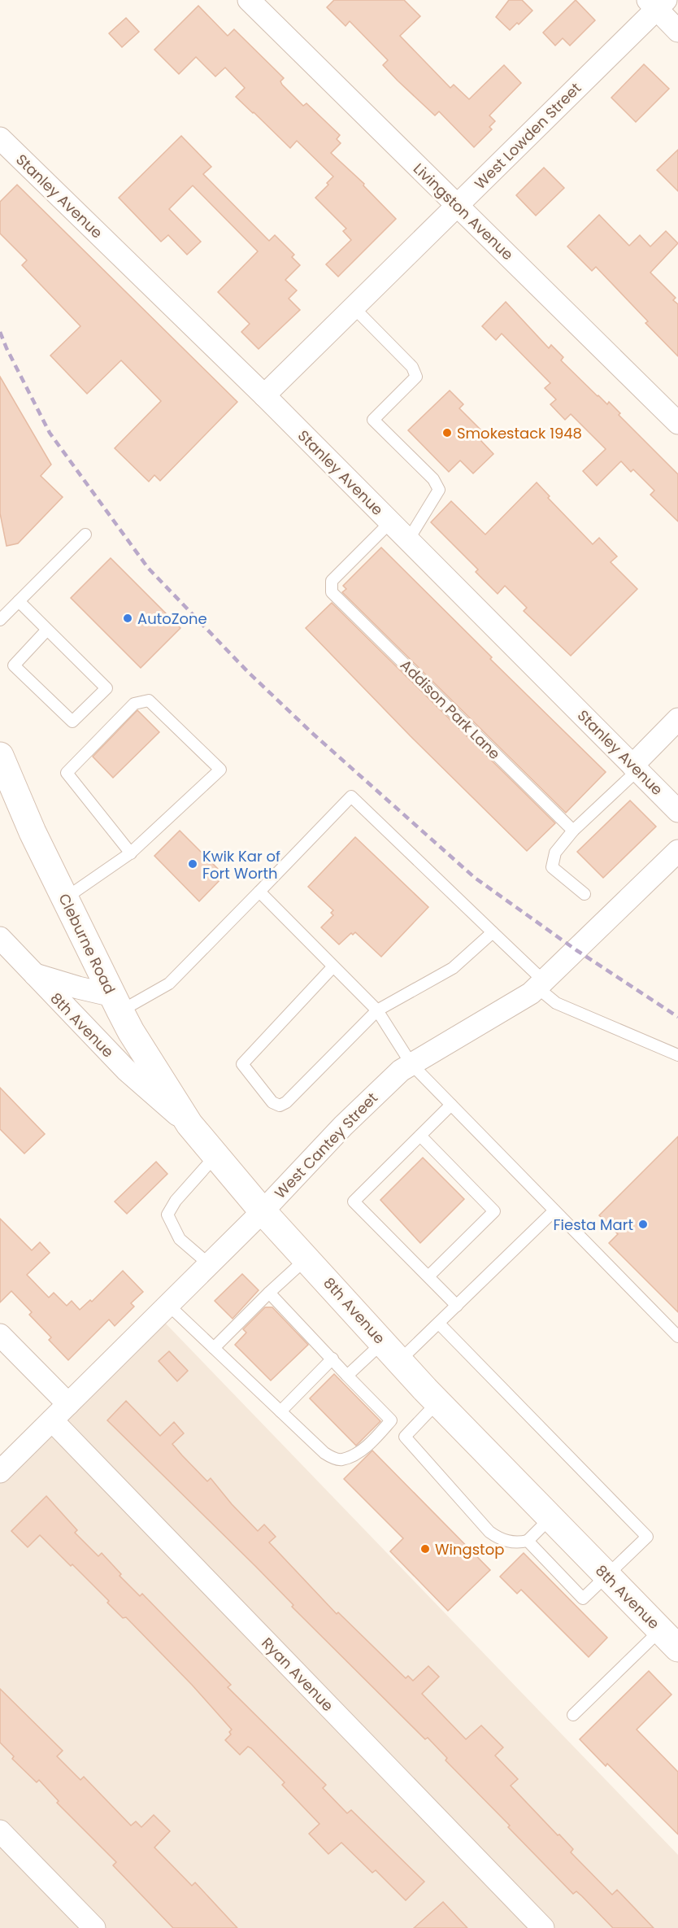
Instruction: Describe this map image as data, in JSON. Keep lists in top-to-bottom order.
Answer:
{
  "streets": {
    "main road": ["Cleburne Road", "8th Avenue"],
    "street": [
      "West Lowden Street",
      "Stanley Avenue",
      "Livingston Avenue",
      "West Cantey Street",
      "Ryan Avenue"
    ],
    "lane": ["Addison Park Lane"]
  },
  "crossings": [
    ["West Lowden Street", "Stanley Avenue"],
    ["West Lowden Street", "Livingston Avenue"],
    ["Stanley Avenue", "Addison Park Lane"],
    ["Cleburne Road", "8th Avenue"],
    ["8th Avenue", "West Cantey Street"],
    ["West Cantey Street", "Ryan Avenue"]
  ],
  "places": [
    "Smokestack 1948",
    "AutoZone",
    "Kwik Kar of Fort Worth",
    "Fiesta Mart",
    "Wingstop"
  ]
}
